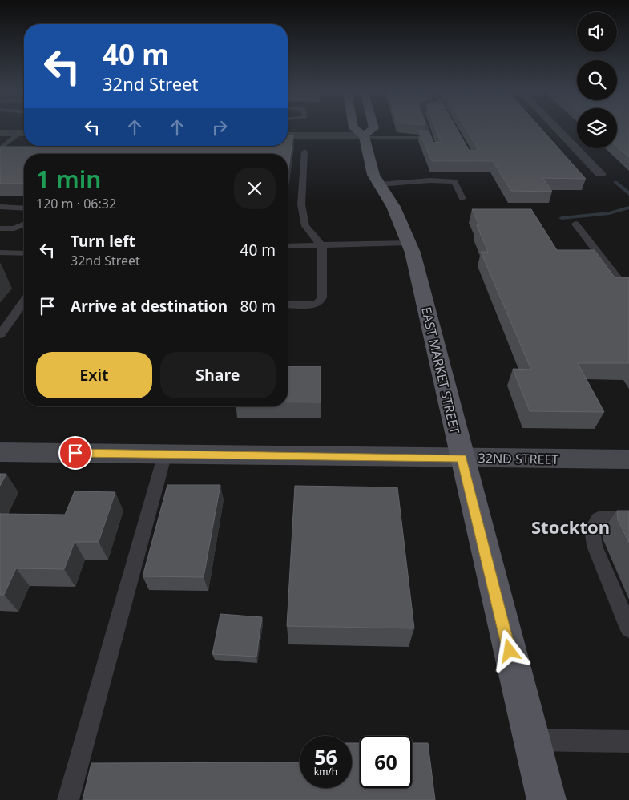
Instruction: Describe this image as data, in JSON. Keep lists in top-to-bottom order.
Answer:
{
  "streets": {
    "main road": ["EAST MARKET STREET", "32ND STREET"]
  },
  "crossings": [
    ["EAST MARKET STREET", "32ND STREET"]
  ],
  "districts": ["Stockton"],
  "page": {
    "turn": ["40 m", "32nd Street"],
    "heading": ["1 min", "120 m · 06:32"],
    "list": [
      {
        "name": "Turn left",
        "note": "32nd Street",
        "value": "40 m"
      },
      {
        "name": "Arrive at destination",
        "value": "80 m"
      }
    ],
    "buttons": ["Exit", "Share"],
    "speed": "56 km/h",
    "limit": "60"
  }
}
